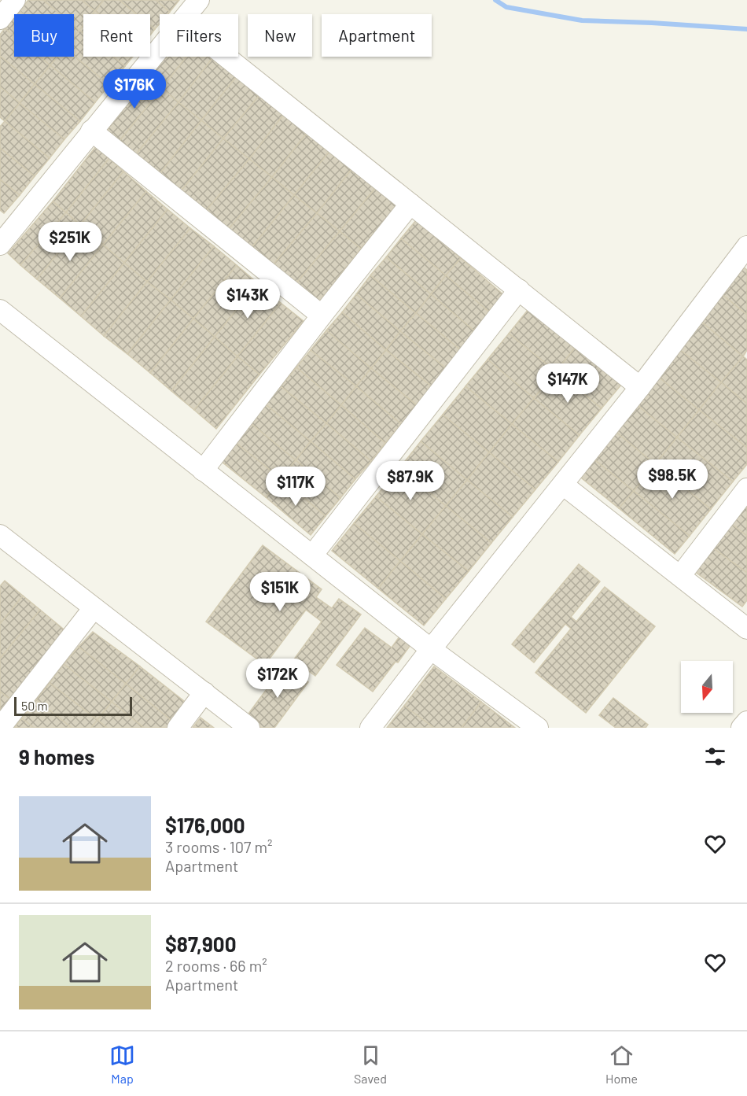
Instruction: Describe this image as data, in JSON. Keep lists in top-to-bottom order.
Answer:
{
  "scale_bar": "50 m",
  "north": "bottom",
  "page": {
    "chip": [
      "Buy",
      "Rent",
      "Filters",
      "New",
      "Apartment"
    ],
    "price": [
      "$176K",
      "$251K",
      "$143K",
      "$147K",
      "$98.5K",
      "$87.9K",
      "$117K",
      "$151K",
      "$172K"
    ],
    "scale": "50 m",
    "heading": "9 homes",
    "list": [
      {
        "name": "$176,000",
        "note": "3 rooms · 107 m² · Apartment"
      },
      {
        "name": "$87,900",
        "note": "2 rooms · 66 m² · Apartment"
      }
    ],
    "tabs": ["Map", "Saved", "Home"]
  }
}
